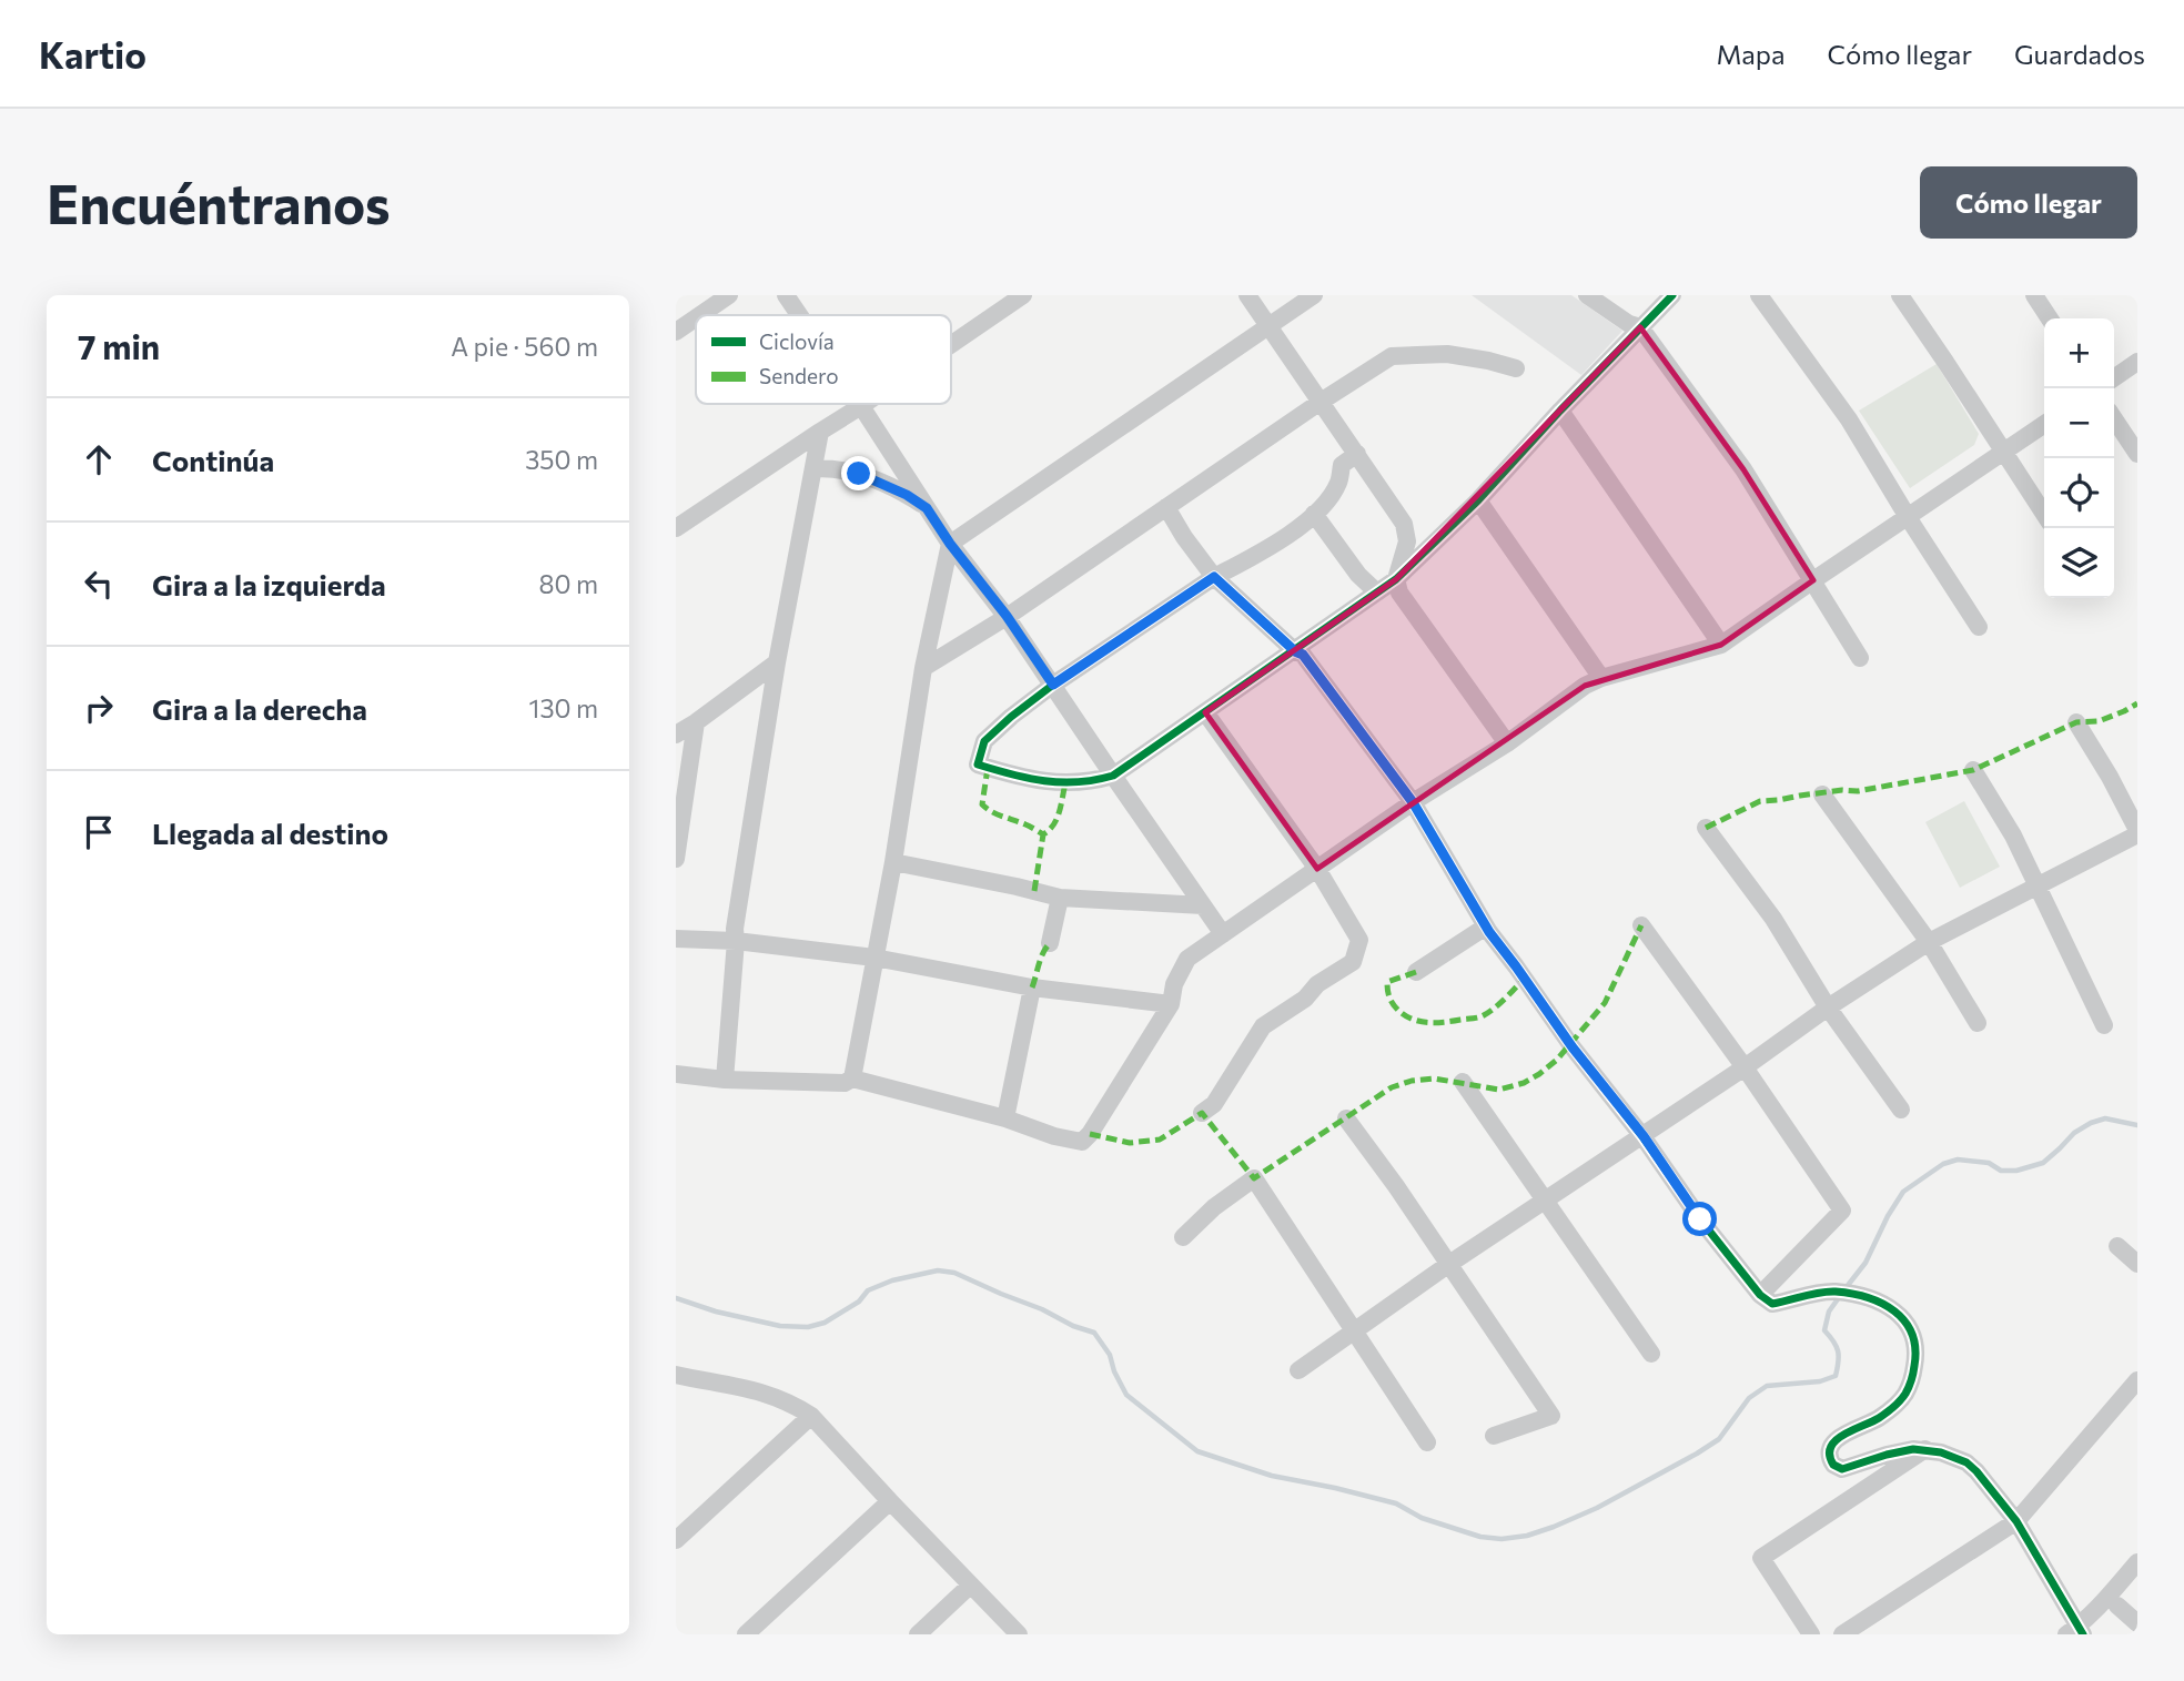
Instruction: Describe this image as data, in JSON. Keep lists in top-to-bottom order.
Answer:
{
  "legend": ["Ciclovía", "Sendero"],
  "page": {
    "header": "Kartio",
    "nav": ["Mapa", "Cómo llegar", "Guardados"],
    "buttons": "Cómo llegar",
    "title": "Encuéntranos",
    "heading": ["7 min", "A pie · 560 m"],
    "map_buttons": ["+", "−"],
    "list": [
      ["Continúa", "350 m"],
      ["Gira a la izquierda", "80 m"],
      ["Gira a la derecha", "130 m"],
      "Llegada al destino"
    ]
  }
}
